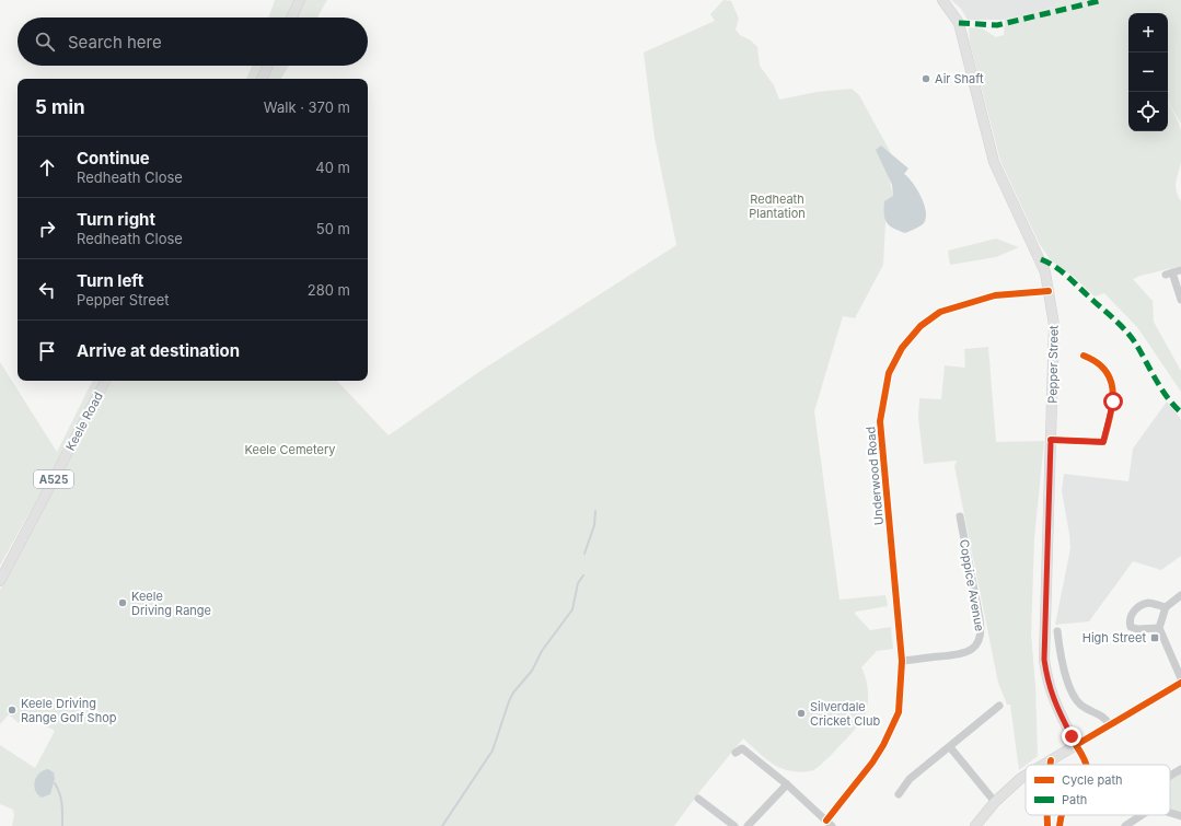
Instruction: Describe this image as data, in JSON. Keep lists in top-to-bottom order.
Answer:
{
  "streets": {
    "main road": ["Pepper Street", "Keele Road", "A525"],
    "street": ["Underwood Road", "Coppice Avenue"]
  },
  "crossings": [
    ["Pepper Street", "Underwood Road"],
    ["Underwood Road", "Coppice Avenue"]
  ],
  "parks": ["Redheath Plantation", "Keele Cemetery"],
  "places": {
    "other": [
      "Air Shaft",
      "Keele Driving Range",
      "Keele Driving Range Golf Shop",
      "Silverdale Cricket Club"
    ],
    "transit": ["High Street"]
  },
  "legend": ["Cycle path", "Path"],
  "page": {
    "map_buttons": ["+", "−"],
    "search": "Search here",
    "heading": ["5 min", "Walk · 370 m"],
    "list": [
      ["Continue", "Redheath Close", "40 m"],
      ["Turn right", "Redheath Close", "50 m"],
      ["Turn left", "Pepper Street", "280 m"],
      "Arrive at destination"
    ]
  }
}
